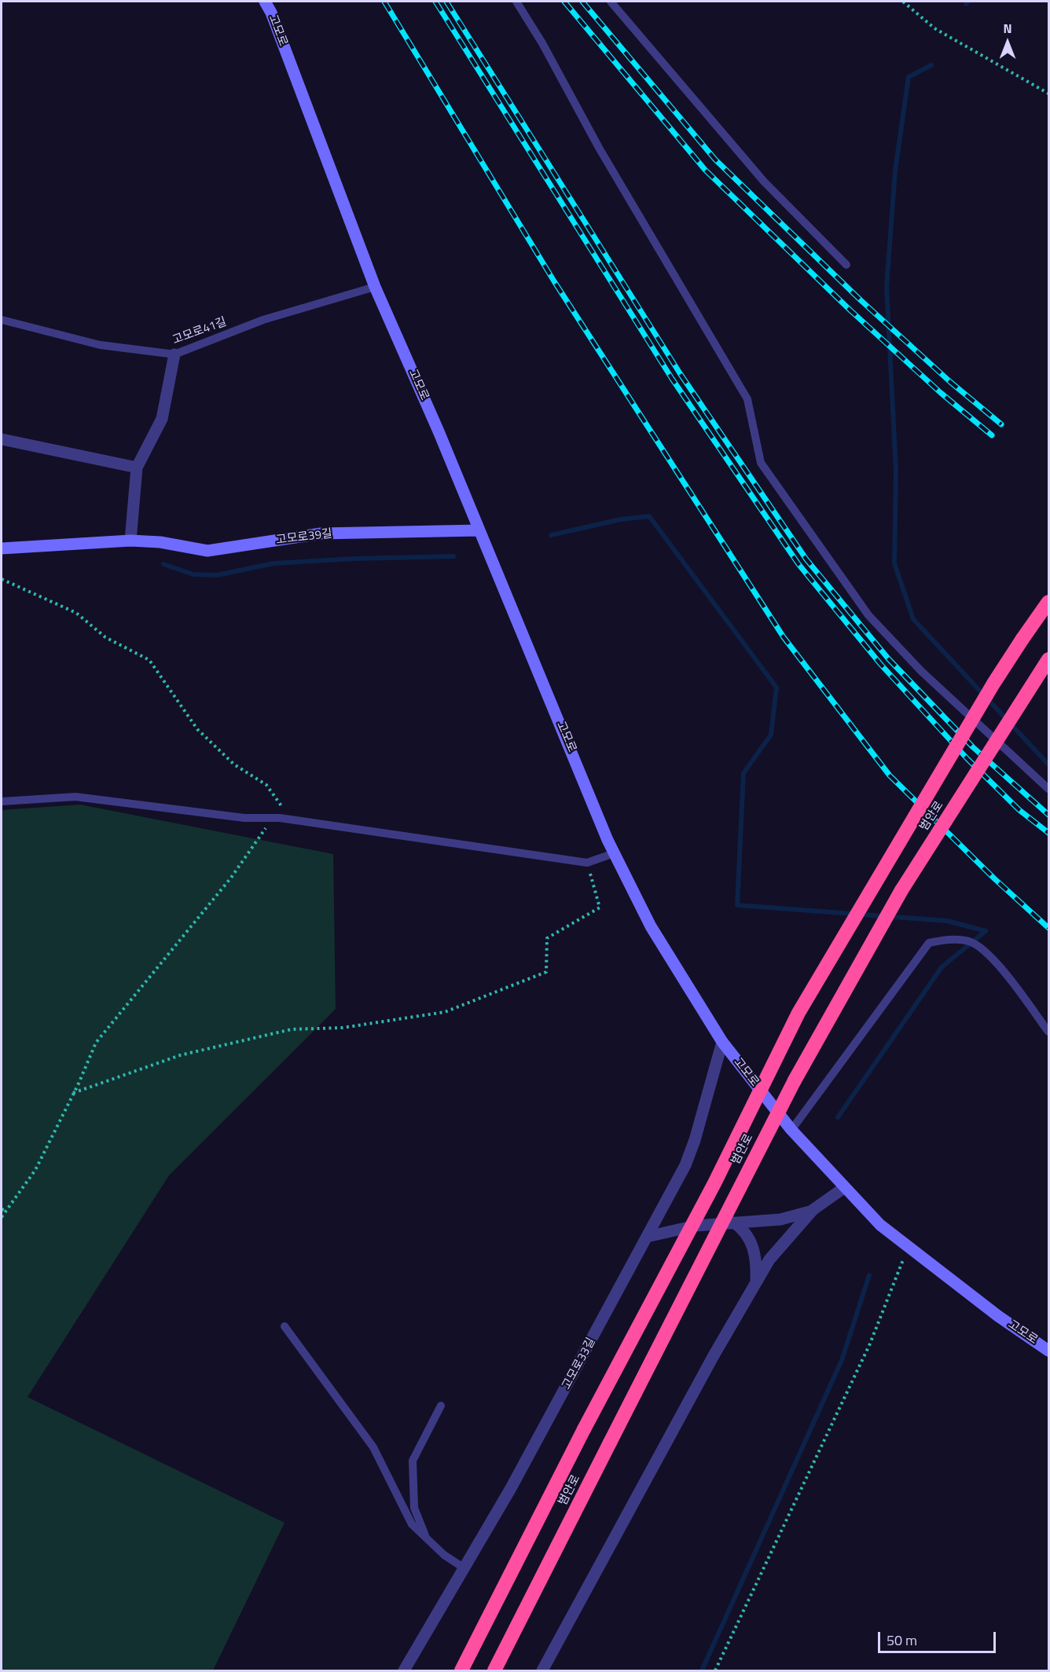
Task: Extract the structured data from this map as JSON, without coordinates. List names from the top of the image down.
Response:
{
  "streets": {
    "highway": ["범안로"],
    "main road": ["고모로", "고모로39길"],
    "street": ["고모로33길"],
    "lane": ["고모로41길"]
  },
  "crossings": [
    ["고모로", "고모로41길"],
    ["고모로", "고모로39길"],
    ["고모로", "고모로33길"]
  ],
  "scale_bar": "50 m",
  "north": "top"
}
